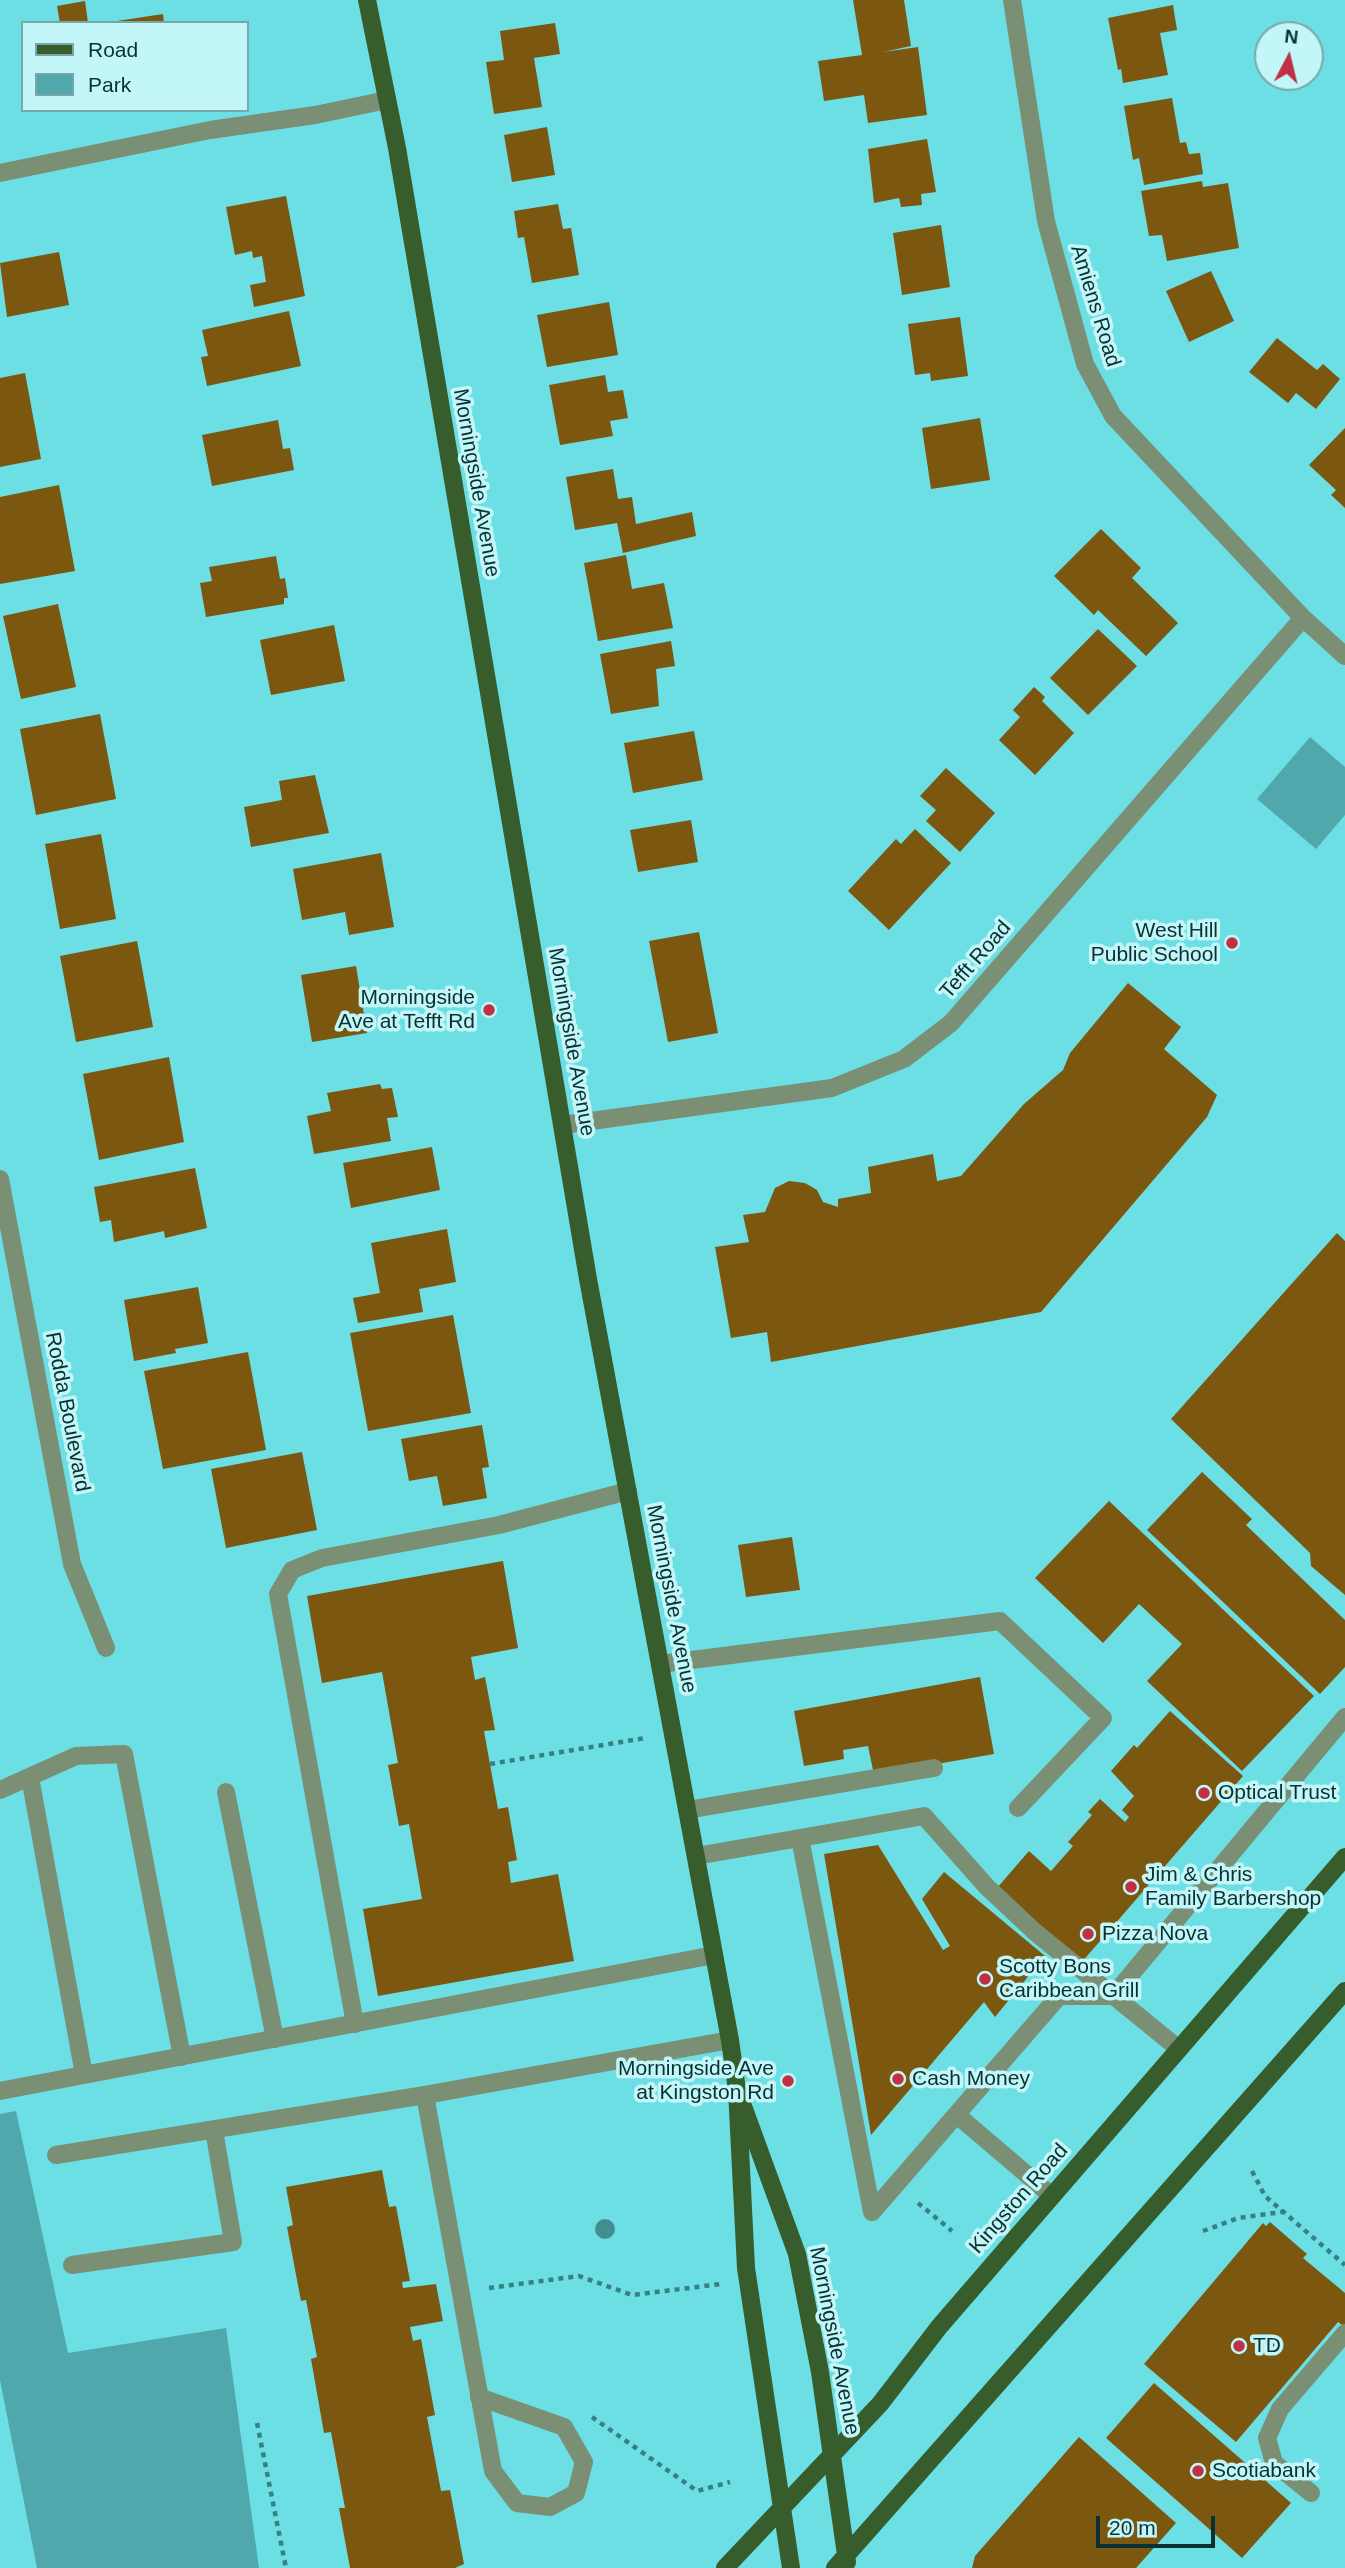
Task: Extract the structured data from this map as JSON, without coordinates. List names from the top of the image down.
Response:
{
  "streets": {
    "main road": ["Morningside Avenue", "Kingston Road"],
    "street": ["Amiens Road", "Tefft Road", "Rodda Boulevard"]
  },
  "crossings": [
    ["Amiens Road", "Tefft Road"],
    ["Morningside Avenue", "Tefft Road"],
    ["Morningside Avenue", "Kingston Road"]
  ],
  "places": [
    "West Hill Public School",
    "Morningside Ave at Tefft Rd",
    "Optical Trust",
    "Jim & Chris Family Barbershop",
    "Pizza Nova",
    "Scotty Bons Caribbean Grill",
    "Cash Money",
    "Morningside Ave at Kingston Rd",
    "TD",
    "Scotiabank"
  ],
  "legend": ["Road", "Park"],
  "scale_bar": "20 m",
  "north": "top"
}
